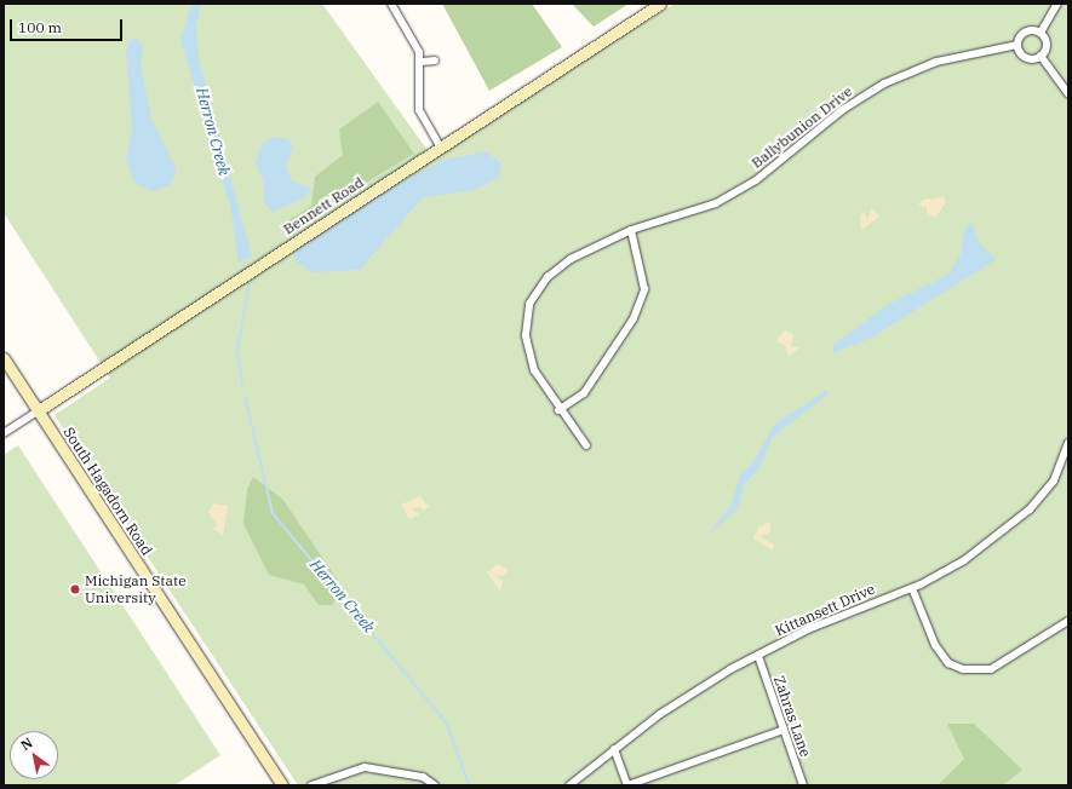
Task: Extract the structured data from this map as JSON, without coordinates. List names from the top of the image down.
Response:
{
  "streets": {
    "street": [
      "Ballybunion Drive",
      "Bennett Road",
      "South Hagadorn Road",
      "Kittansett Drive",
      "Zahras Lane"
    ]
  },
  "crossings": [
    ["Bennett Road", "South Hagadorn Road"],
    ["Kittansett Drive", "Zahras Lane"]
  ],
  "water": ["Herron Creek"],
  "places": ["Michigan State University"],
  "scale_bar": "100 m",
  "north": "top left"
}
